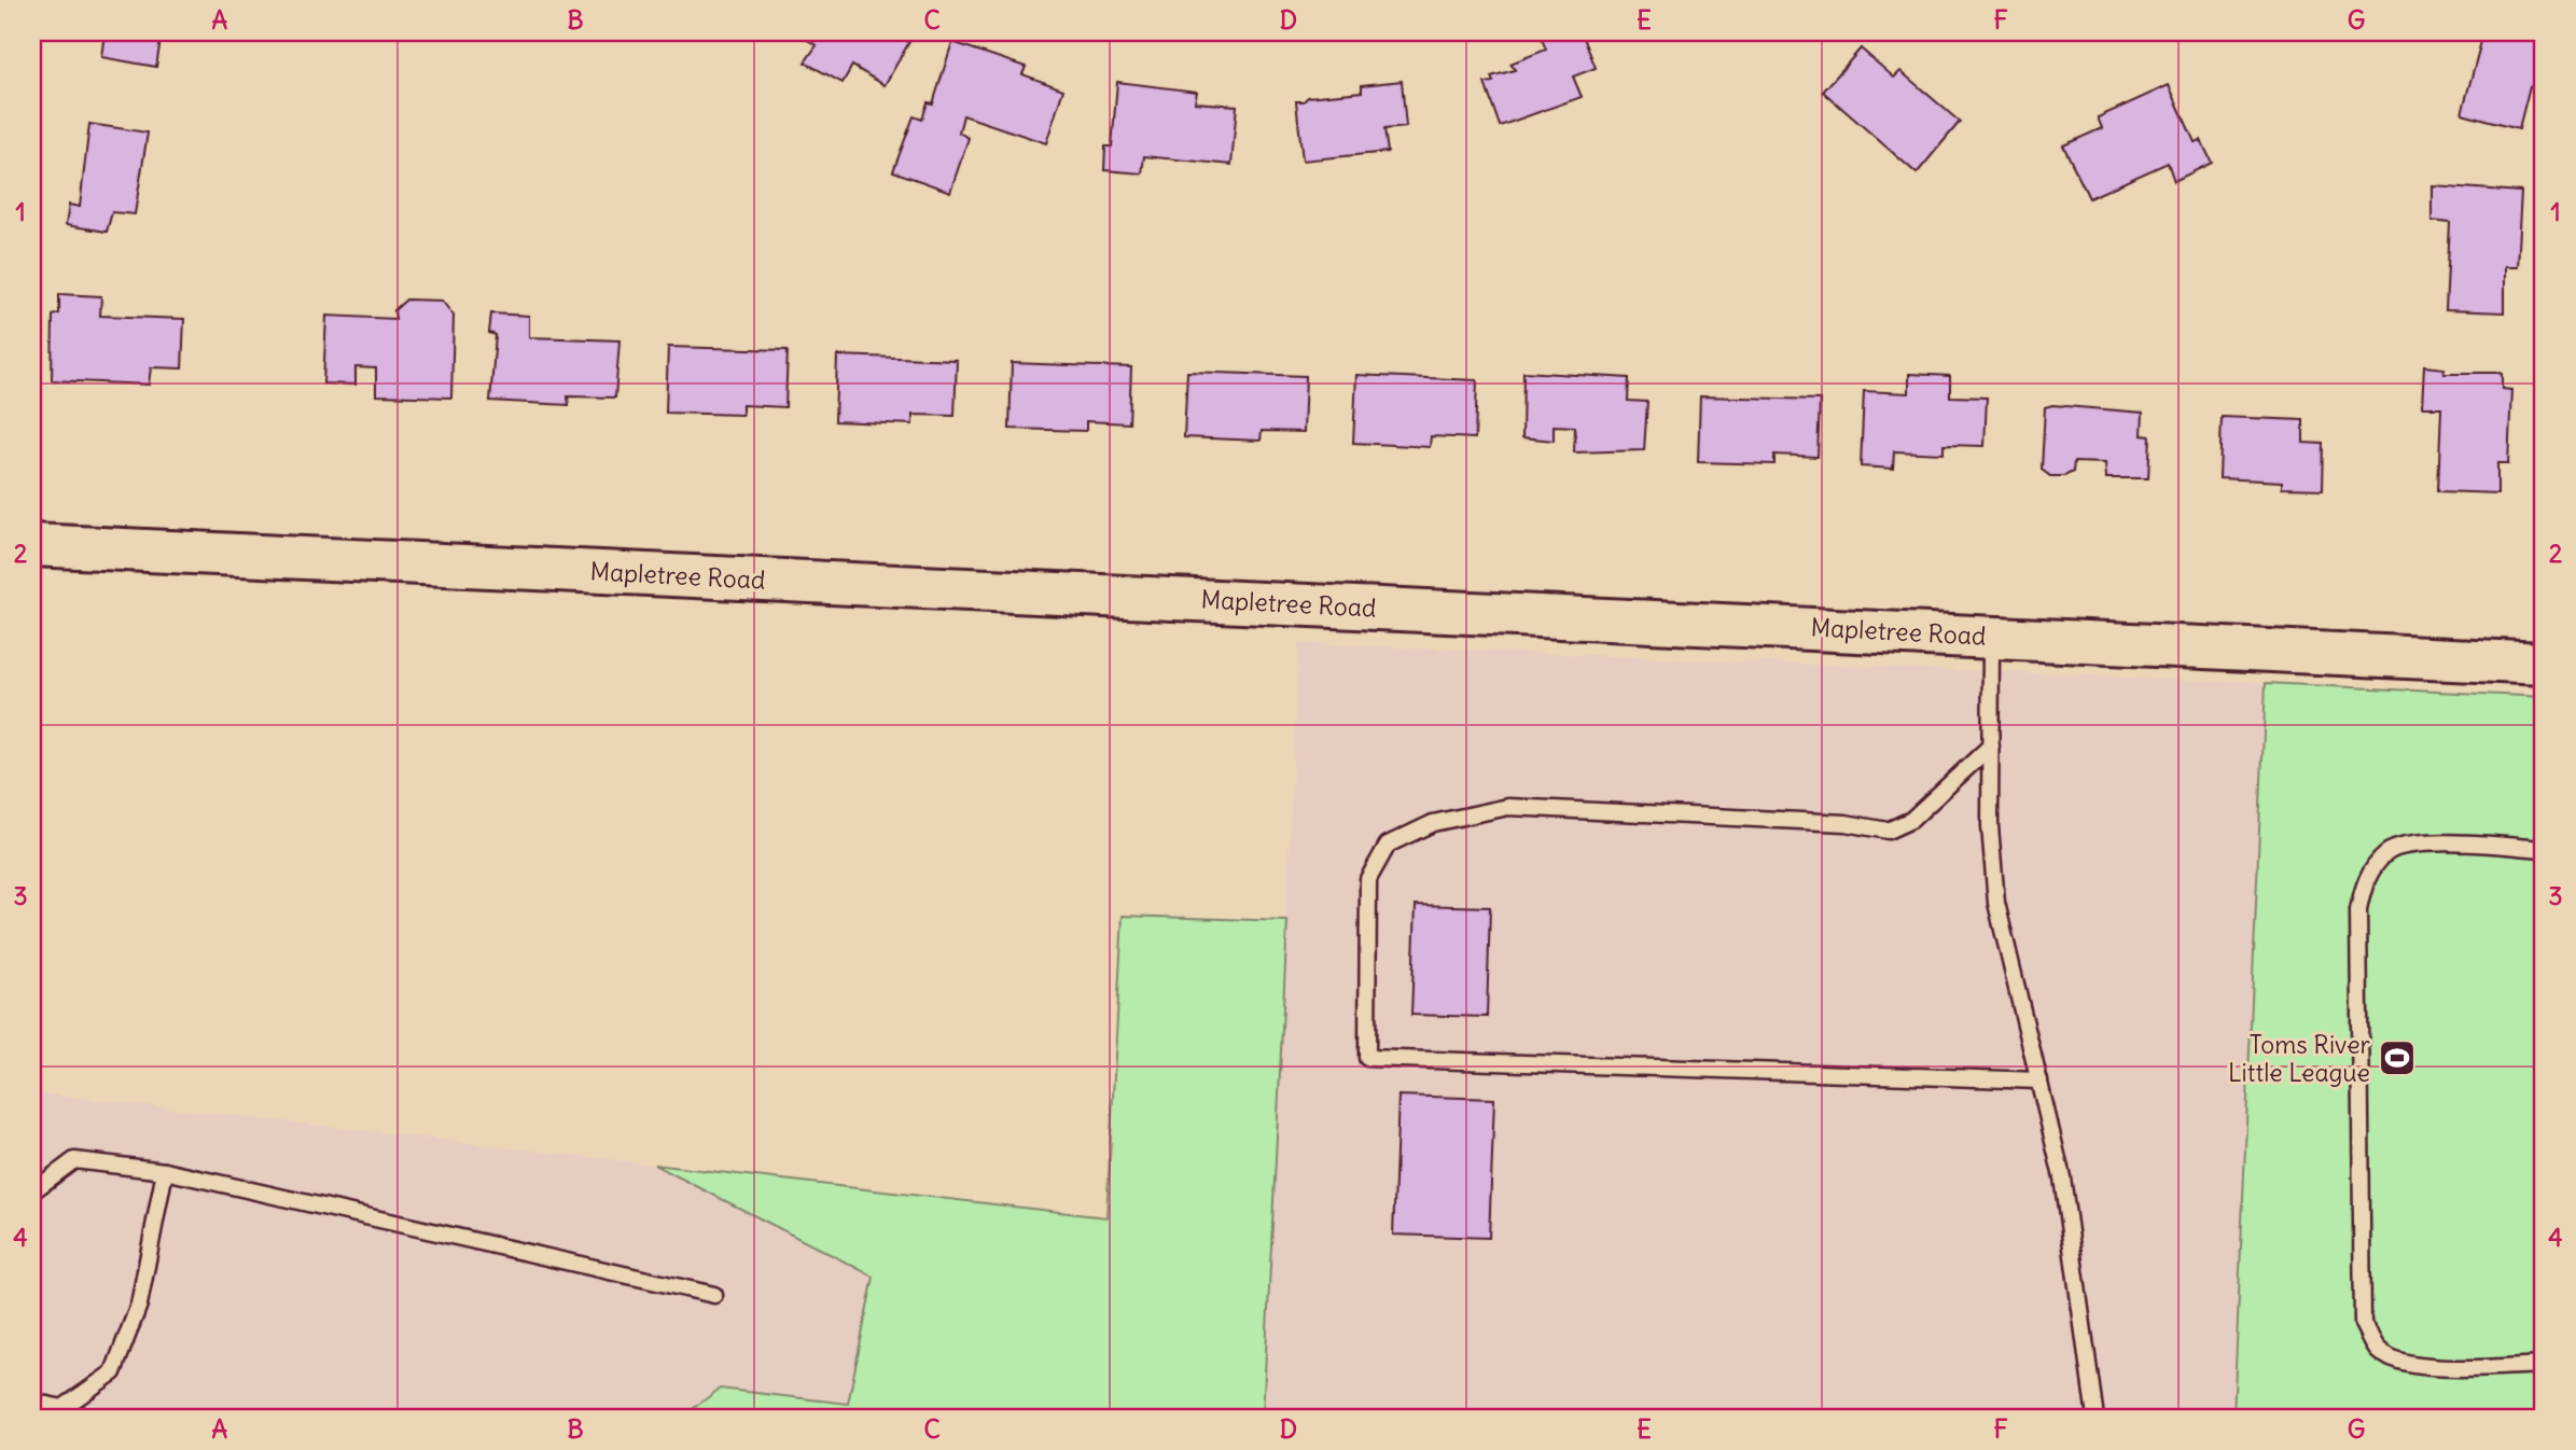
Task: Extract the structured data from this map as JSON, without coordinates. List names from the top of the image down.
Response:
{
  "streets": {
    "street": ["Mapletree Road"]
  },
  "places": {
    "sports": ["Toms River Little League"]
  },
  "grid": {
    "columns": [
      "A",
      "B",
      "C",
      "D",
      "E",
      "F",
      "G"
    ],
    "rows": [
      "1",
      "2",
      "3",
      "4"
    ]
  }
}
